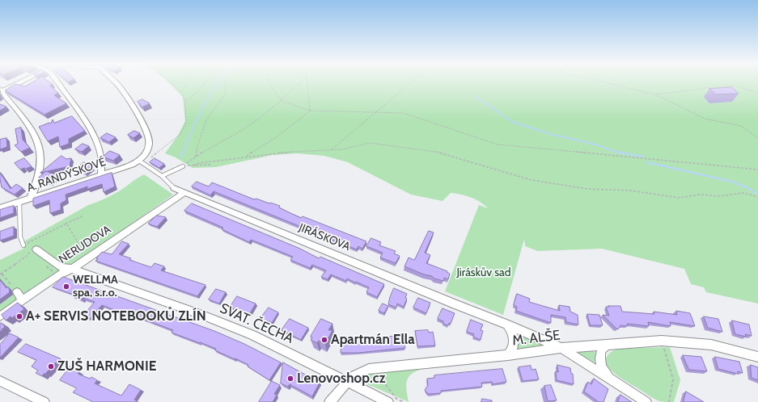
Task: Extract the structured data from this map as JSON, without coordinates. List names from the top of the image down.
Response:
{
  "streets": {
    "street": [
      "A. RANDÝSKOVÉ",
      "JIRÁSKOVA",
      "NERUDOVA",
      "SVAT. ČECHA",
      "M. ALŠE"
    ]
  },
  "crossings": [
    ["A. RANDÝSKOVÉ", "JIRÁSKOVA"],
    ["JIRÁSKOVA", "NERUDOVA"],
    ["JIRÁSKOVA", "M. ALŠE"],
    ["NERUDOVA", "SVAT. ČECHA"],
    ["SVAT. ČECHA", "M. ALŠE"]
  ],
  "parks": ["Jiráskův sad"],
  "places": [
    "WELLMA spa, s.r.o.",
    "A+ SERVIS NOTEBOOKŮ ZLÍN",
    "Apartmán Ella",
    "ZUŠ HARMONIE",
    "Lenovoshop.cz"
  ]
}
